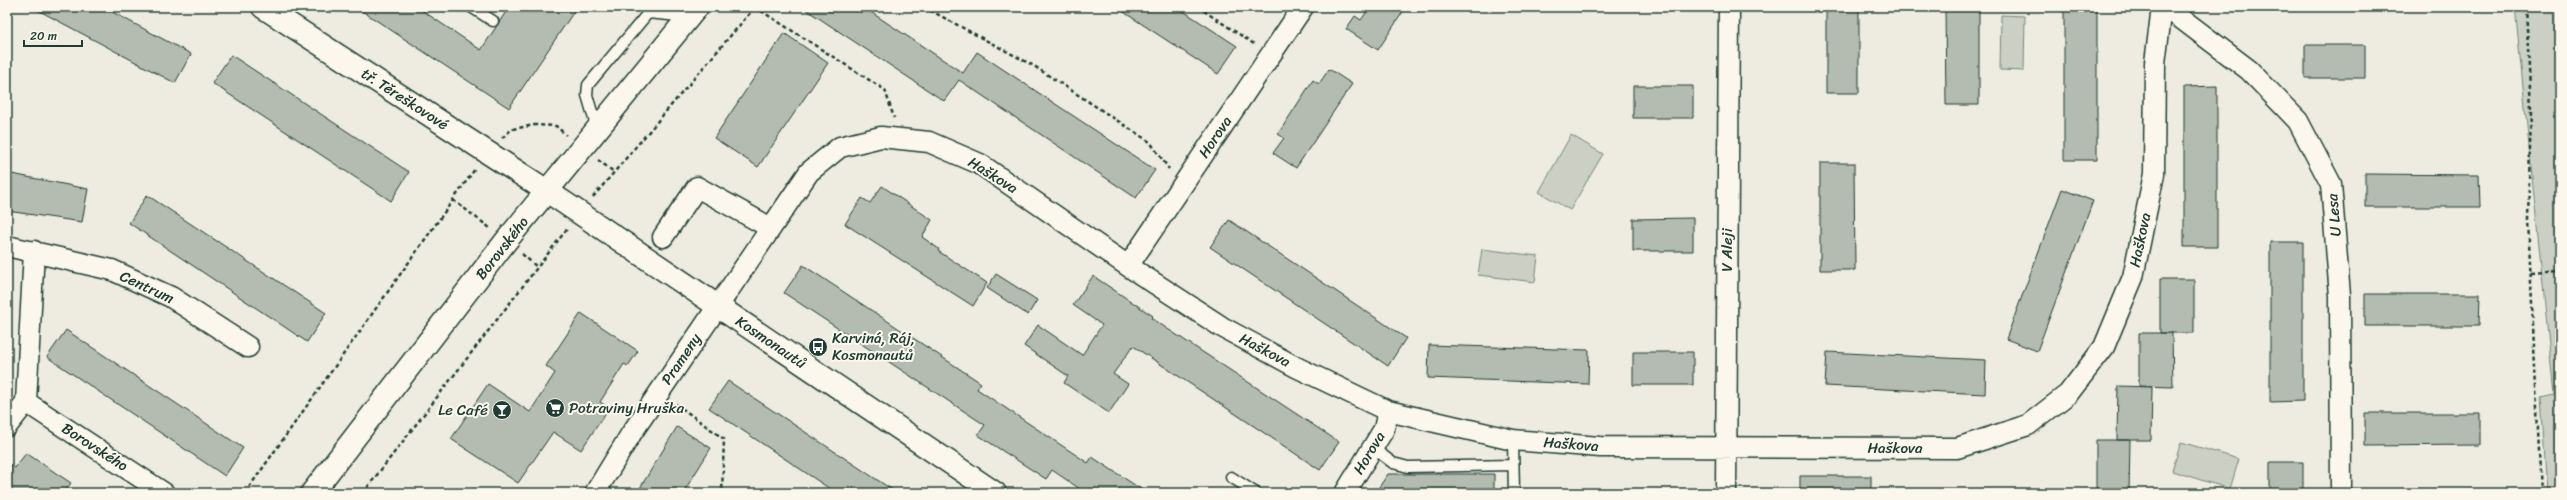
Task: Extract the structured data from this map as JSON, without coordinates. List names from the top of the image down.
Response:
{
  "streets": {
    "street": [
      "tř. Těreškovové",
      "Horova",
      "Haškova",
      "U Lesa",
      "Borovského",
      "V Aleji",
      "Centrum",
      "Kosmonautů",
      "Prameny"
    ]
  },
  "crossings": [
    ["tř. Těreškovové", "Borovského"],
    ["tř. Těreškovové", "Kosmonautů"],
    ["Horova", "Haškova"],
    ["Haškova", "V Aleji"],
    ["Haškova", "Kosmonautů"],
    ["Haškova", "Prameny"],
    ["Borovského", "Kosmonautů"],
    ["Kosmonautů", "Prameny"]
  ],
  "places": {
    "bus stop": ["Karviná, Ráj, Kosmonautů"],
    "supermarket": ["Potraviny Hruška"],
    "bar": ["Le Café"]
  },
  "scale_bar": "20 m"
}
